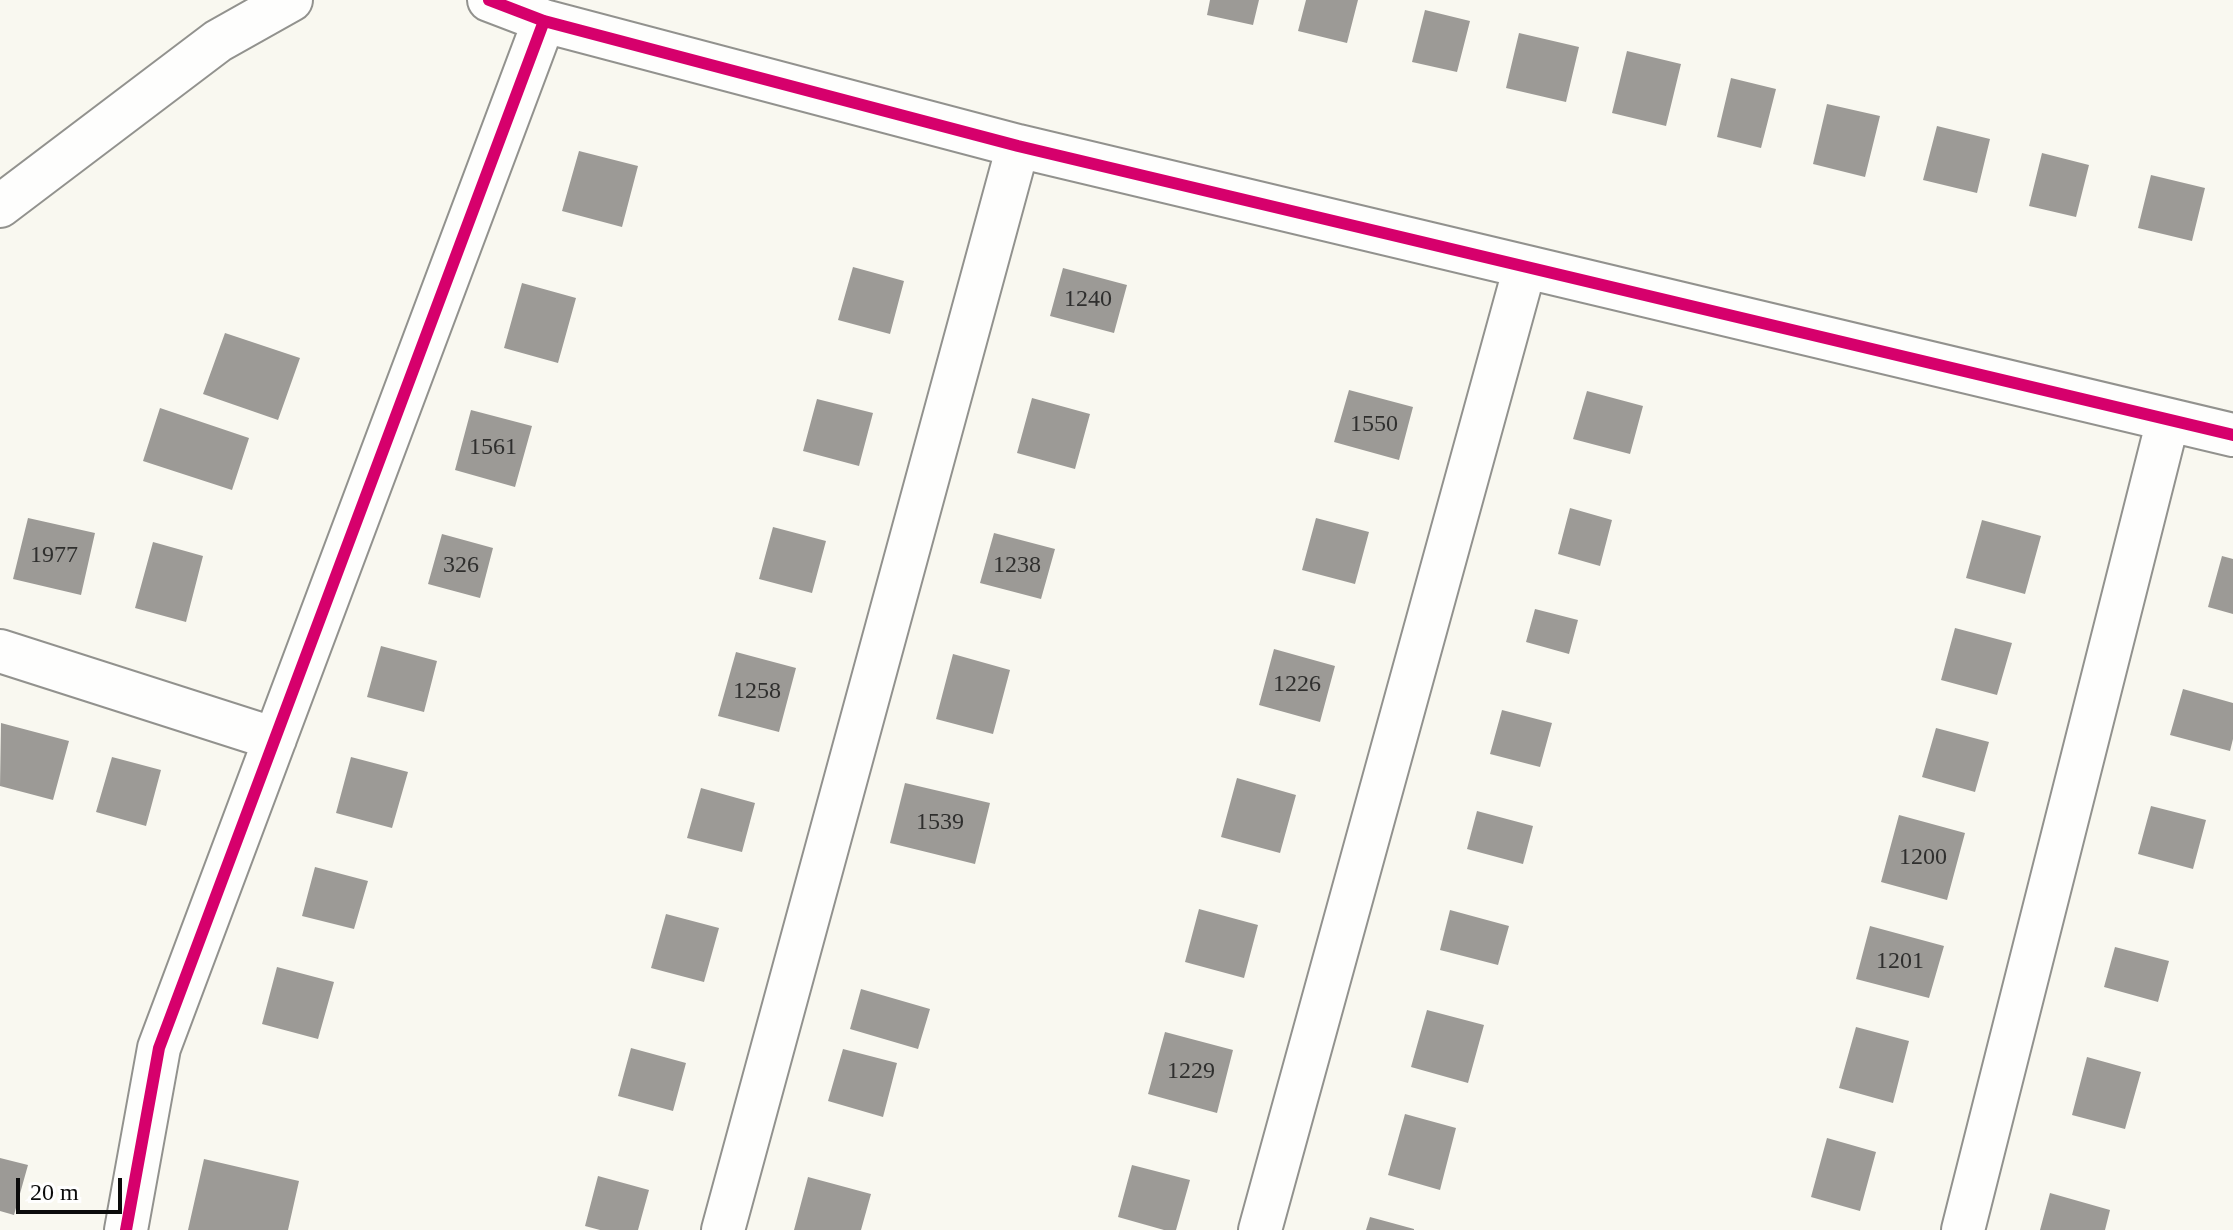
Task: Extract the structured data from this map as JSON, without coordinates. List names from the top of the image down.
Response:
{
  "house_numbers": [
    "1240",
    "1550",
    "1561",
    "1977",
    "326",
    "1238",
    "1226",
    "1258",
    "1539",
    "1200",
    "1201",
    "1229"
  ],
  "scale_bar": "20 m"
}
